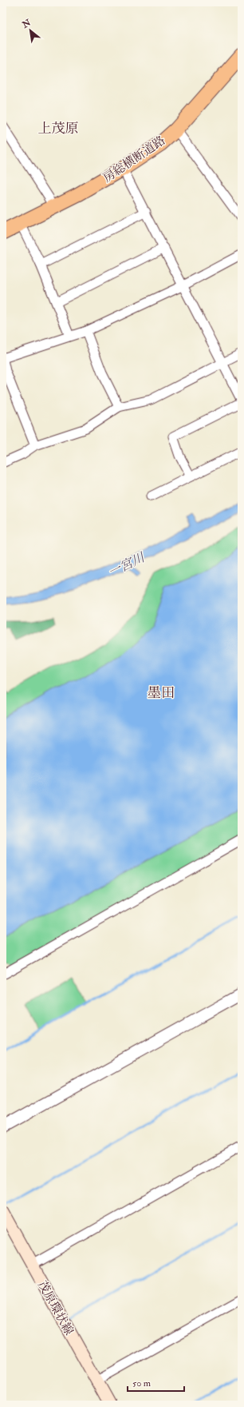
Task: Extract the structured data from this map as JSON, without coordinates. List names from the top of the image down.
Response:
{
  "streets": {
    "highway": ["房総横断道路"],
    "main road": ["茂原環状線"]
  },
  "districts": ["上茂原", "墨田"],
  "water": ["一宮川"],
  "scale_bar": "50 m",
  "north": "top left"
}
